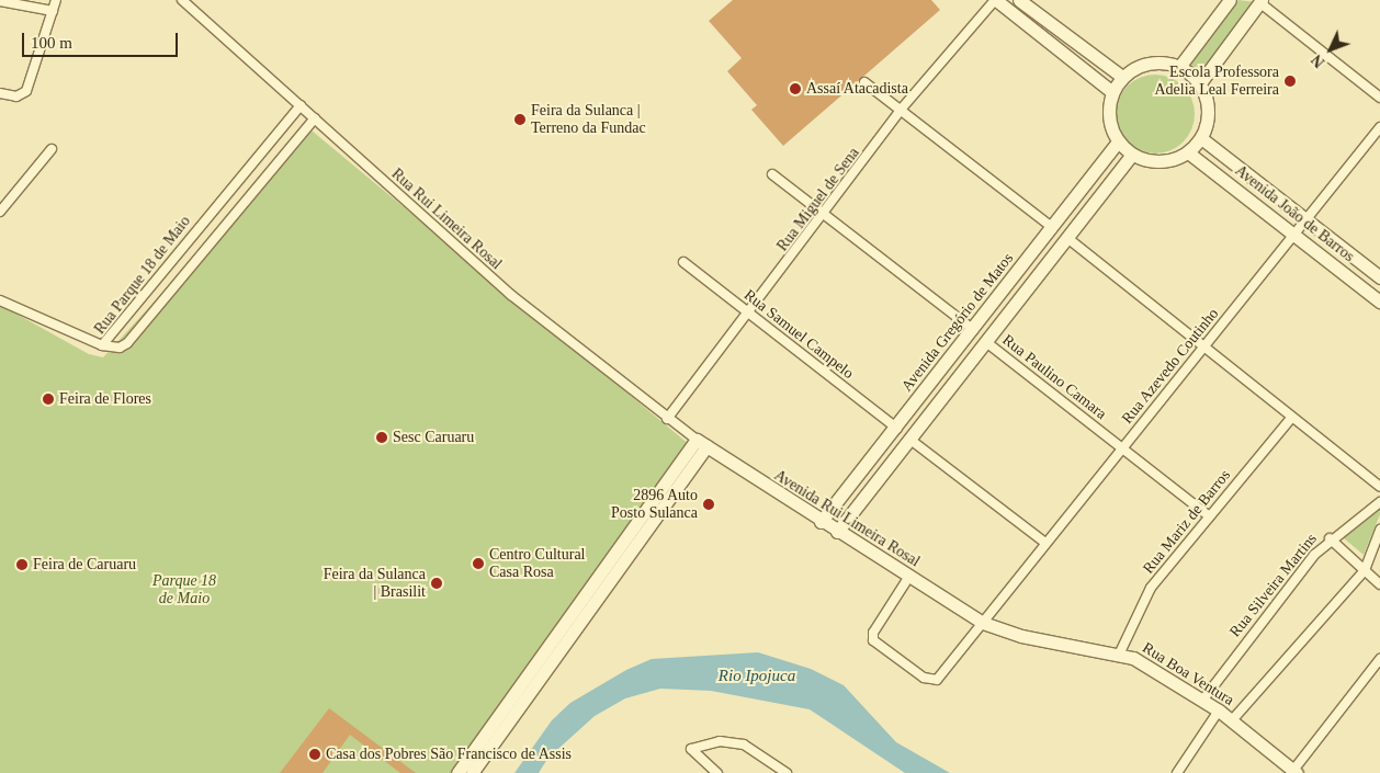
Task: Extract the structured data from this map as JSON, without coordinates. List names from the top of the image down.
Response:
{
  "streets": {
    "street": [
      "Rua Miguel de Sena",
      "Avenida João de Barros",
      "Rua Rui Limeira Rosal",
      "Rua Parque 18 de Maio",
      "Avenida Gregório de Matos",
      "Rua Samuel Campelo",
      "Rua Azevedo Coutinho",
      "Rua Paulino Camara",
      "Avenida Rui Limeira Rosal",
      "Rua Mariz de Barros",
      "Rua Silveira Martins",
      "Rua Boa Ventura"
    ]
  },
  "crossings": [
    ["Rua Miguel de Sena", "Rua Rui Limeira Rosal"],
    ["Rua Miguel de Sena", "Rua Samuel Campelo"],
    ["Avenida João de Barros", "Avenida Gregório de Matos"],
    ["Avenida João de Barros", "Rua Azevedo Coutinho"],
    ["Rua Rui Limeira Rosal", "Rua Parque 18 de Maio"],
    ["Rua Rui Limeira Rosal", "Avenida Rui Limeira Rosal"],
    ["Avenida Gregório de Matos", "Rua Samuel Campelo"],
    ["Avenida Gregório de Matos", "Avenida Rui Limeira Rosal"],
    ["Rua Azevedo Coutinho", "Rua Paulino Camara"],
    ["Rua Azevedo Coutinho", "Avenida Rui Limeira Rosal"],
    ["Rua Azevedo Coutinho", "Rua Boa Ventura"],
    ["Rua Paulino Camara", "Rua Mariz de Barros"],
    ["Avenida Rui Limeira Rosal", "Rua Boa Ventura"],
    ["Rua Mariz de Barros", "Rua Boa Ventura"],
    ["Rua Silveira Martins", "Rua Boa Ventura"]
  ],
  "water": ["Rio Ipojuca"],
  "parks": ["Parque 18 de Maio"],
  "places": [
    "Escola Professora Adelia Leal Ferreira",
    "Assaí Atacadista",
    "Feira da Sulanca | Terreno da Fundac",
    "Feira de Flores",
    "Sesc Caruaru",
    "2896 Auto Posto Sulanca",
    "Centro Cultural Casa Rosa",
    "Feira de Caruaru",
    "Feira da Sulanca | Brasilit",
    "Casa dos Pobres São Francisco de Assis"
  ],
  "scale_bar": "100 m",
  "north": "bottom left"
}
